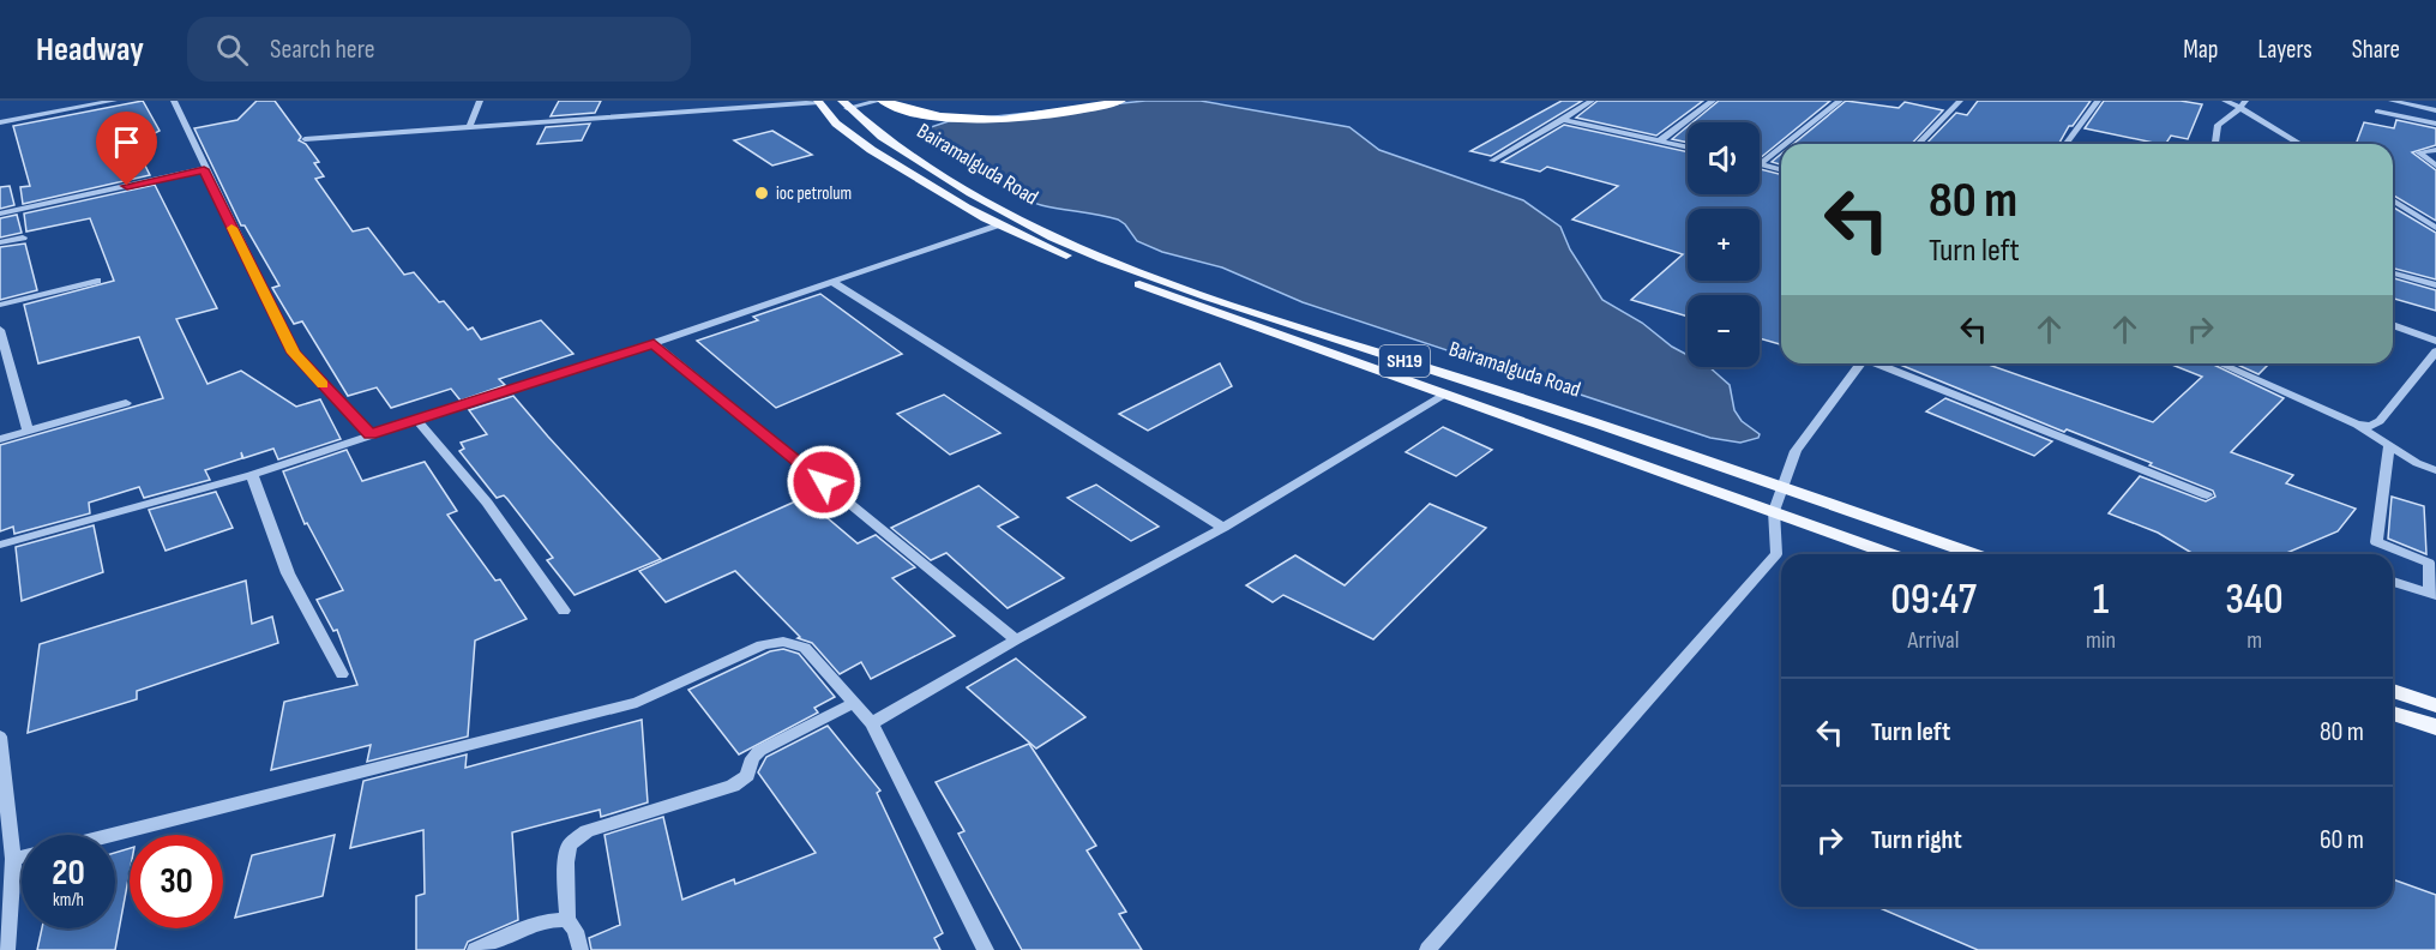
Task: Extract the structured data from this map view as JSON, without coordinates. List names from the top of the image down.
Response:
{
  "streets": {
    "main road": ["Bairamalguda Road", "SH19"]
  },
  "places": ["ioc petrolum"],
  "page": {
    "header": "Headway",
    "search": "Search here",
    "nav": ["Map", "Layers", "Share"],
    "map_buttons": ["+", "−"],
    "turn": ["80 m", "Turn left"],
    "eta": [
      "09:47",
      "Arrival",
      "1",
      "min",
      "340",
      "m"
    ],
    "list": [
      {
        "name": "Turn left",
        "value": "80 m"
      },
      {
        "name": "Turn right",
        "value": "60 m"
      }
    ],
    "speed": "20 km/h",
    "limit": "30"
  }
}
